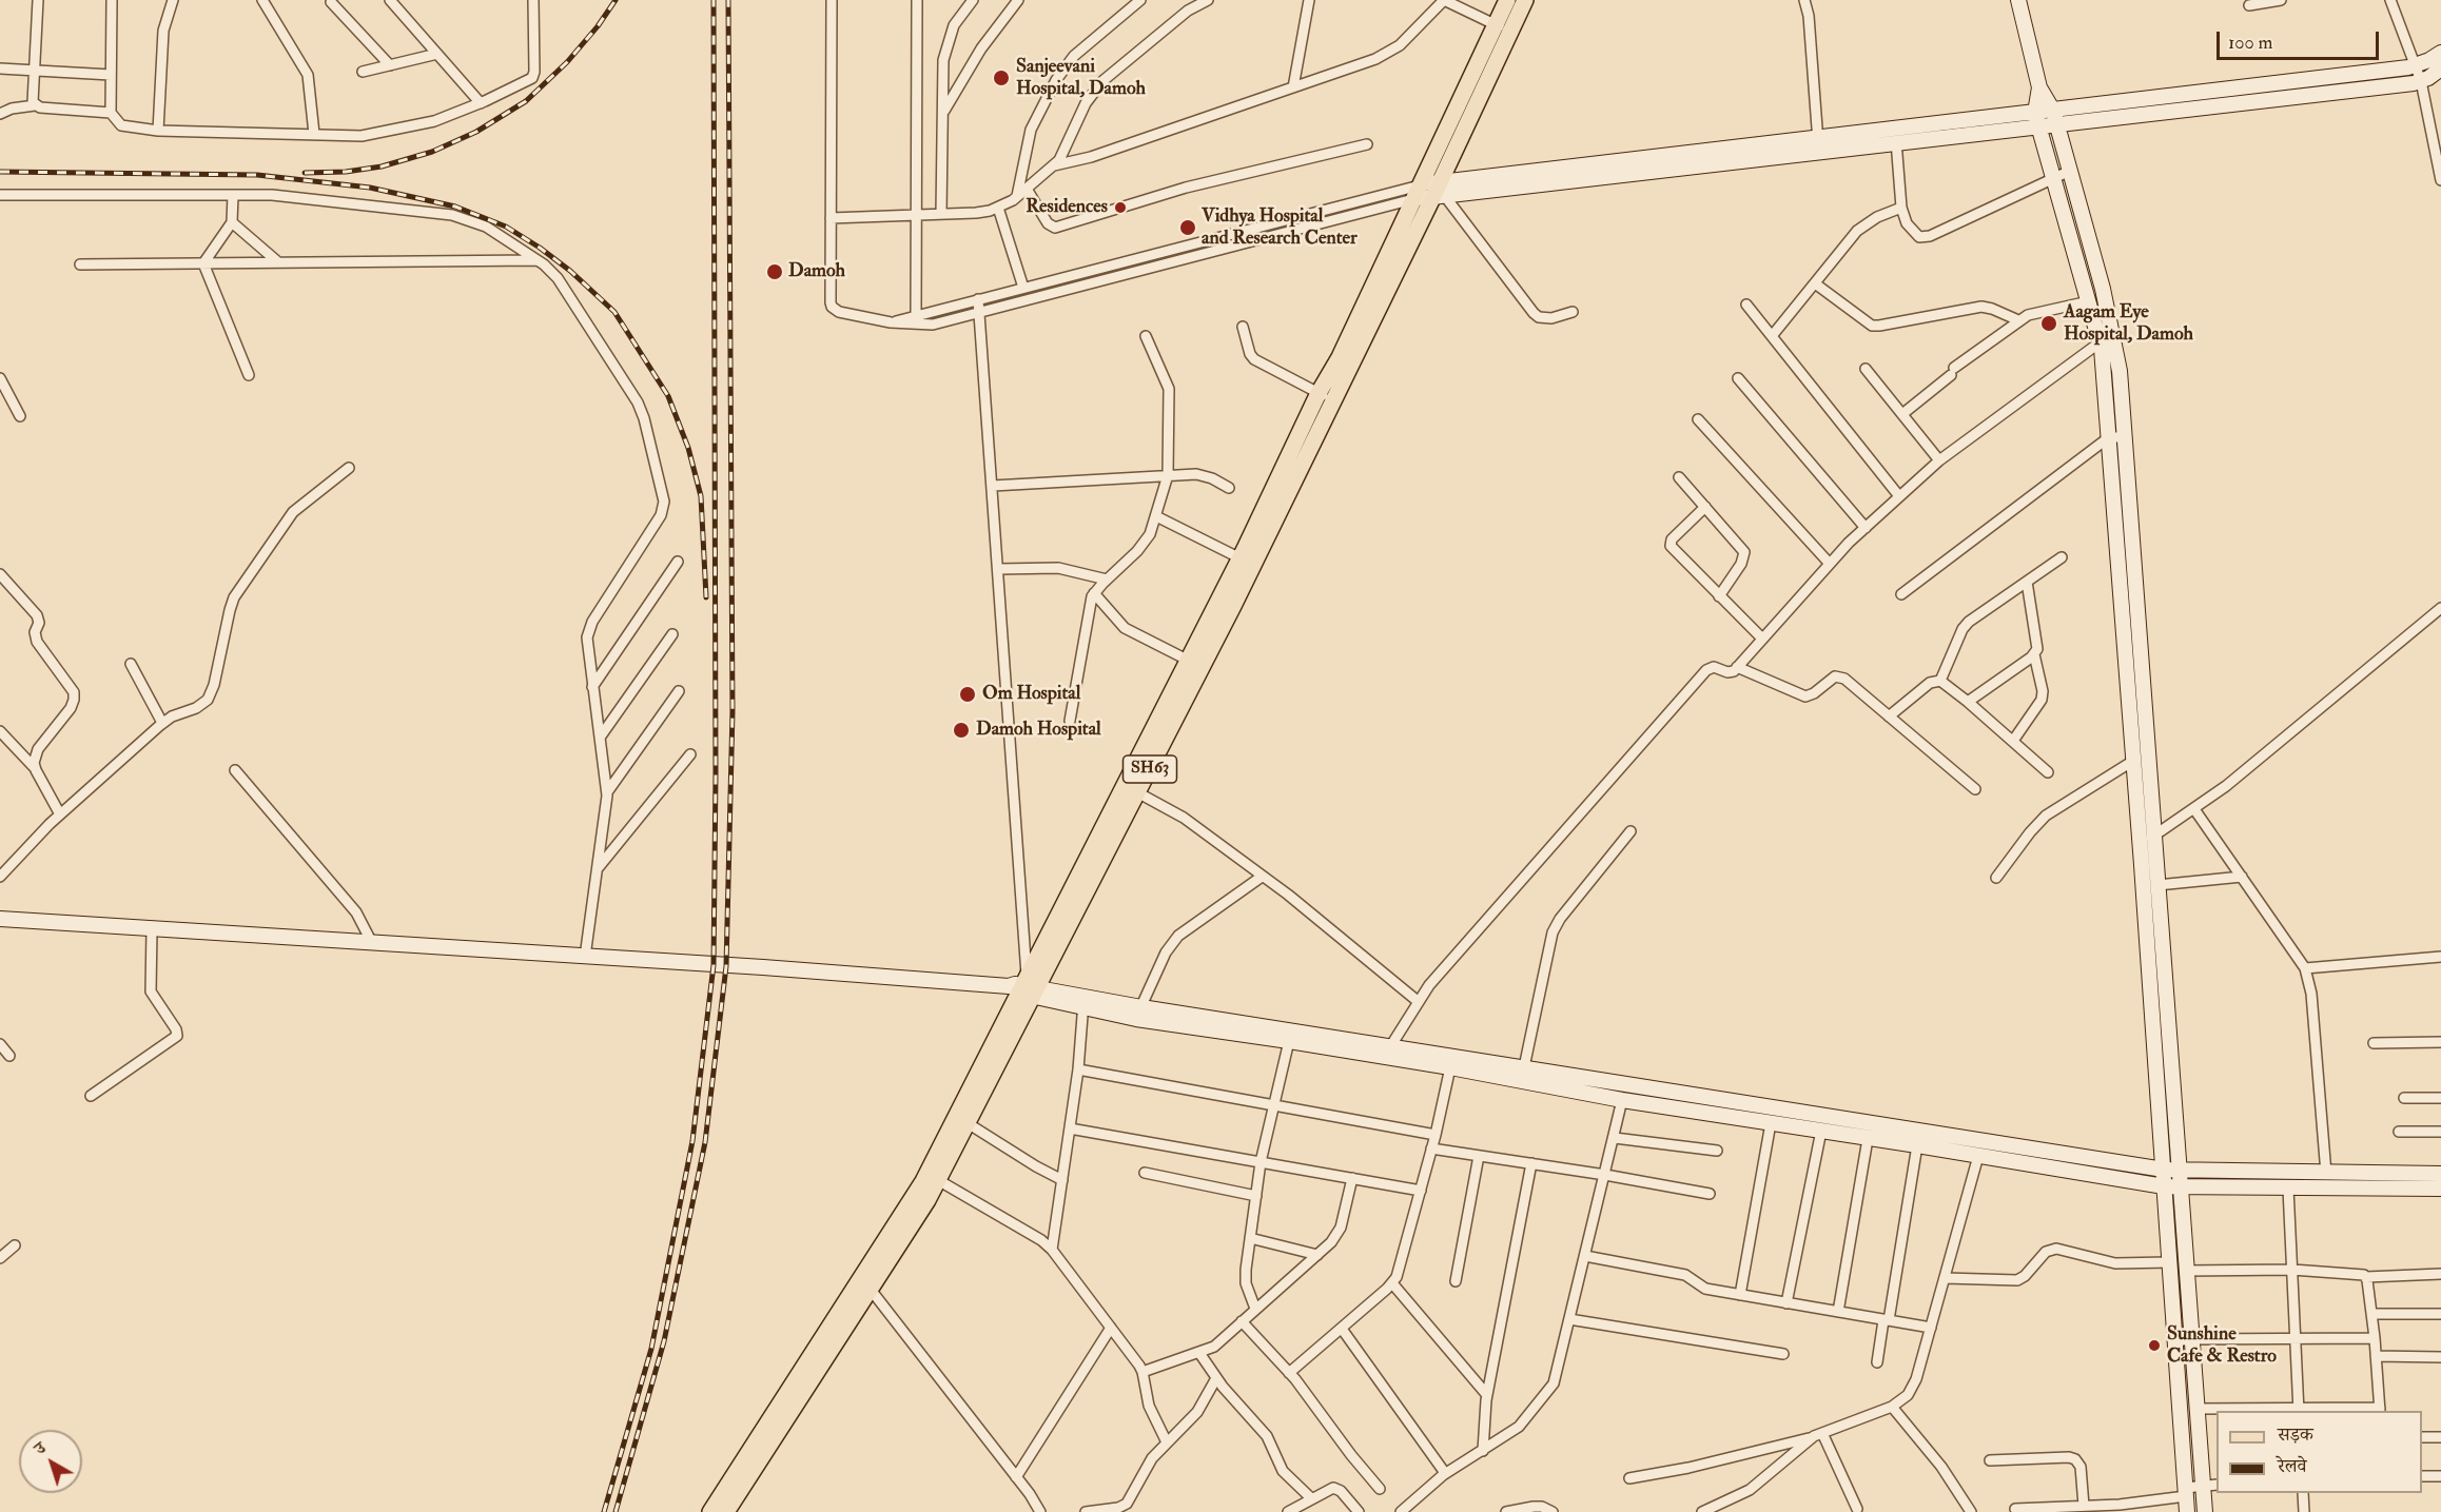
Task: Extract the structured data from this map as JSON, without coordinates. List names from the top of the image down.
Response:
{
  "streets": {
    "main road": ["SH63"]
  },
  "places": [
    "Sanjeevani Hospital, Damoh",
    "Residences",
    "Vidhya Hospital and Research Center",
    "Damoh",
    "Aagam Eye Hospital, Damoh",
    "Om Hospital",
    "Damoh Hospital",
    "Sunshine Cafe & Restro"
  ],
  "legend": ["सड़क", "रेलवे"],
  "scale_bar": "100 m",
  "north": "top left"
}
